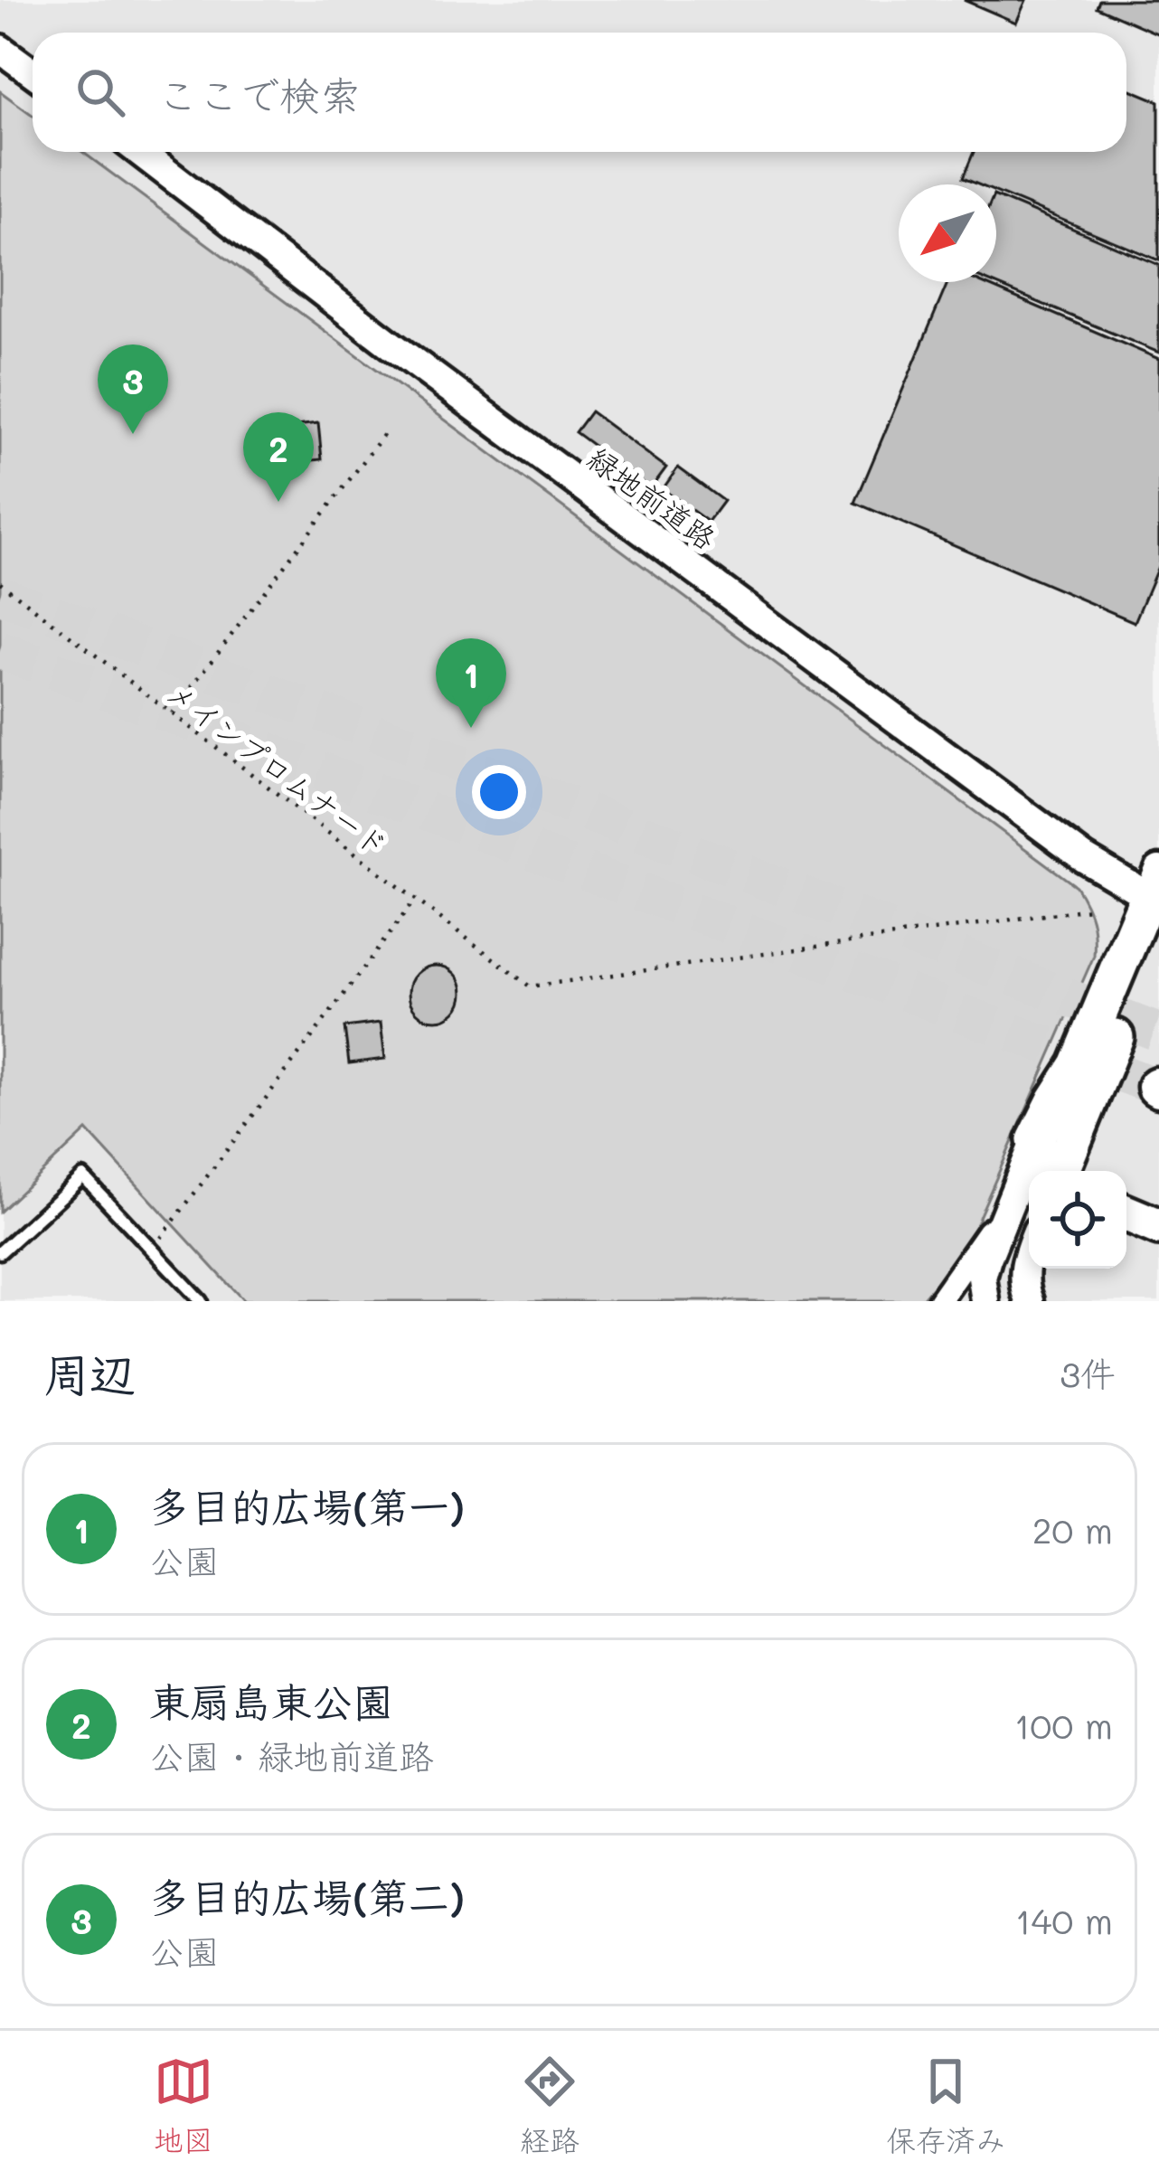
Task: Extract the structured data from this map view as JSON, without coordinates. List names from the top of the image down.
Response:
{
  "streets": {
    "street": ["緑地前道路"],
    "path": ["メインプロムナード"]
  },
  "north": "bottom left",
  "page": {
    "search": "ここで検索",
    "pins": ["3", "2", "1"],
    "heading": ["周辺", "3件"],
    "list": [
      {
        "mark": "1",
        "name": "多目的広場(第一)",
        "note": "公園",
        "value": "20 m"
      },
      {
        "mark": "2",
        "name": "東扇島東公園",
        "note": "公園 · 緑地前道路",
        "value": "100 m"
      },
      {
        "mark": "3",
        "name": "多目的広場(第二)",
        "note": "公園",
        "value": "140 m"
      }
    ],
    "nav": ["地図", "経路", "保存済み"]
  }
}
